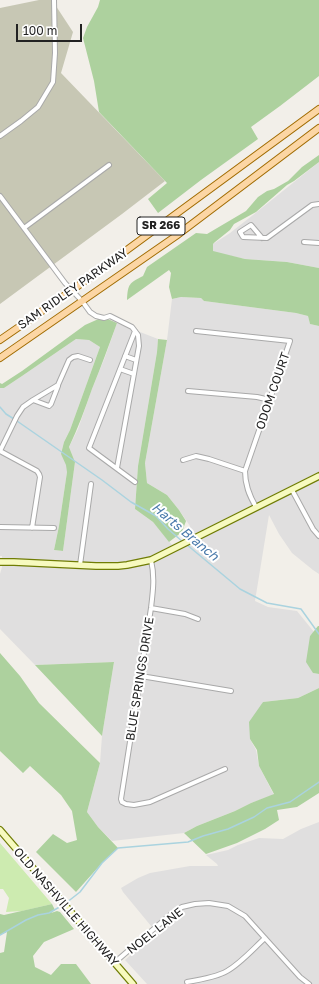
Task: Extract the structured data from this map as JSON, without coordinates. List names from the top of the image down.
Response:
{
  "streets": {
    "main road": ["SR 266", "SAM RIDLEY PARKWAY"],
    "street": [
      "ODOM COURT",
      "BLUE SPRINGS DRIVE",
      "OLD NASHVILLE HIGHWAY",
      "NOEL LANE"
    ]
  },
  "crossings": [
    ["OLD NASHVILLE HIGHWAY", "NOEL LANE"]
  ],
  "water": ["Harts Branch"],
  "scale_bar": "100 m"
}
